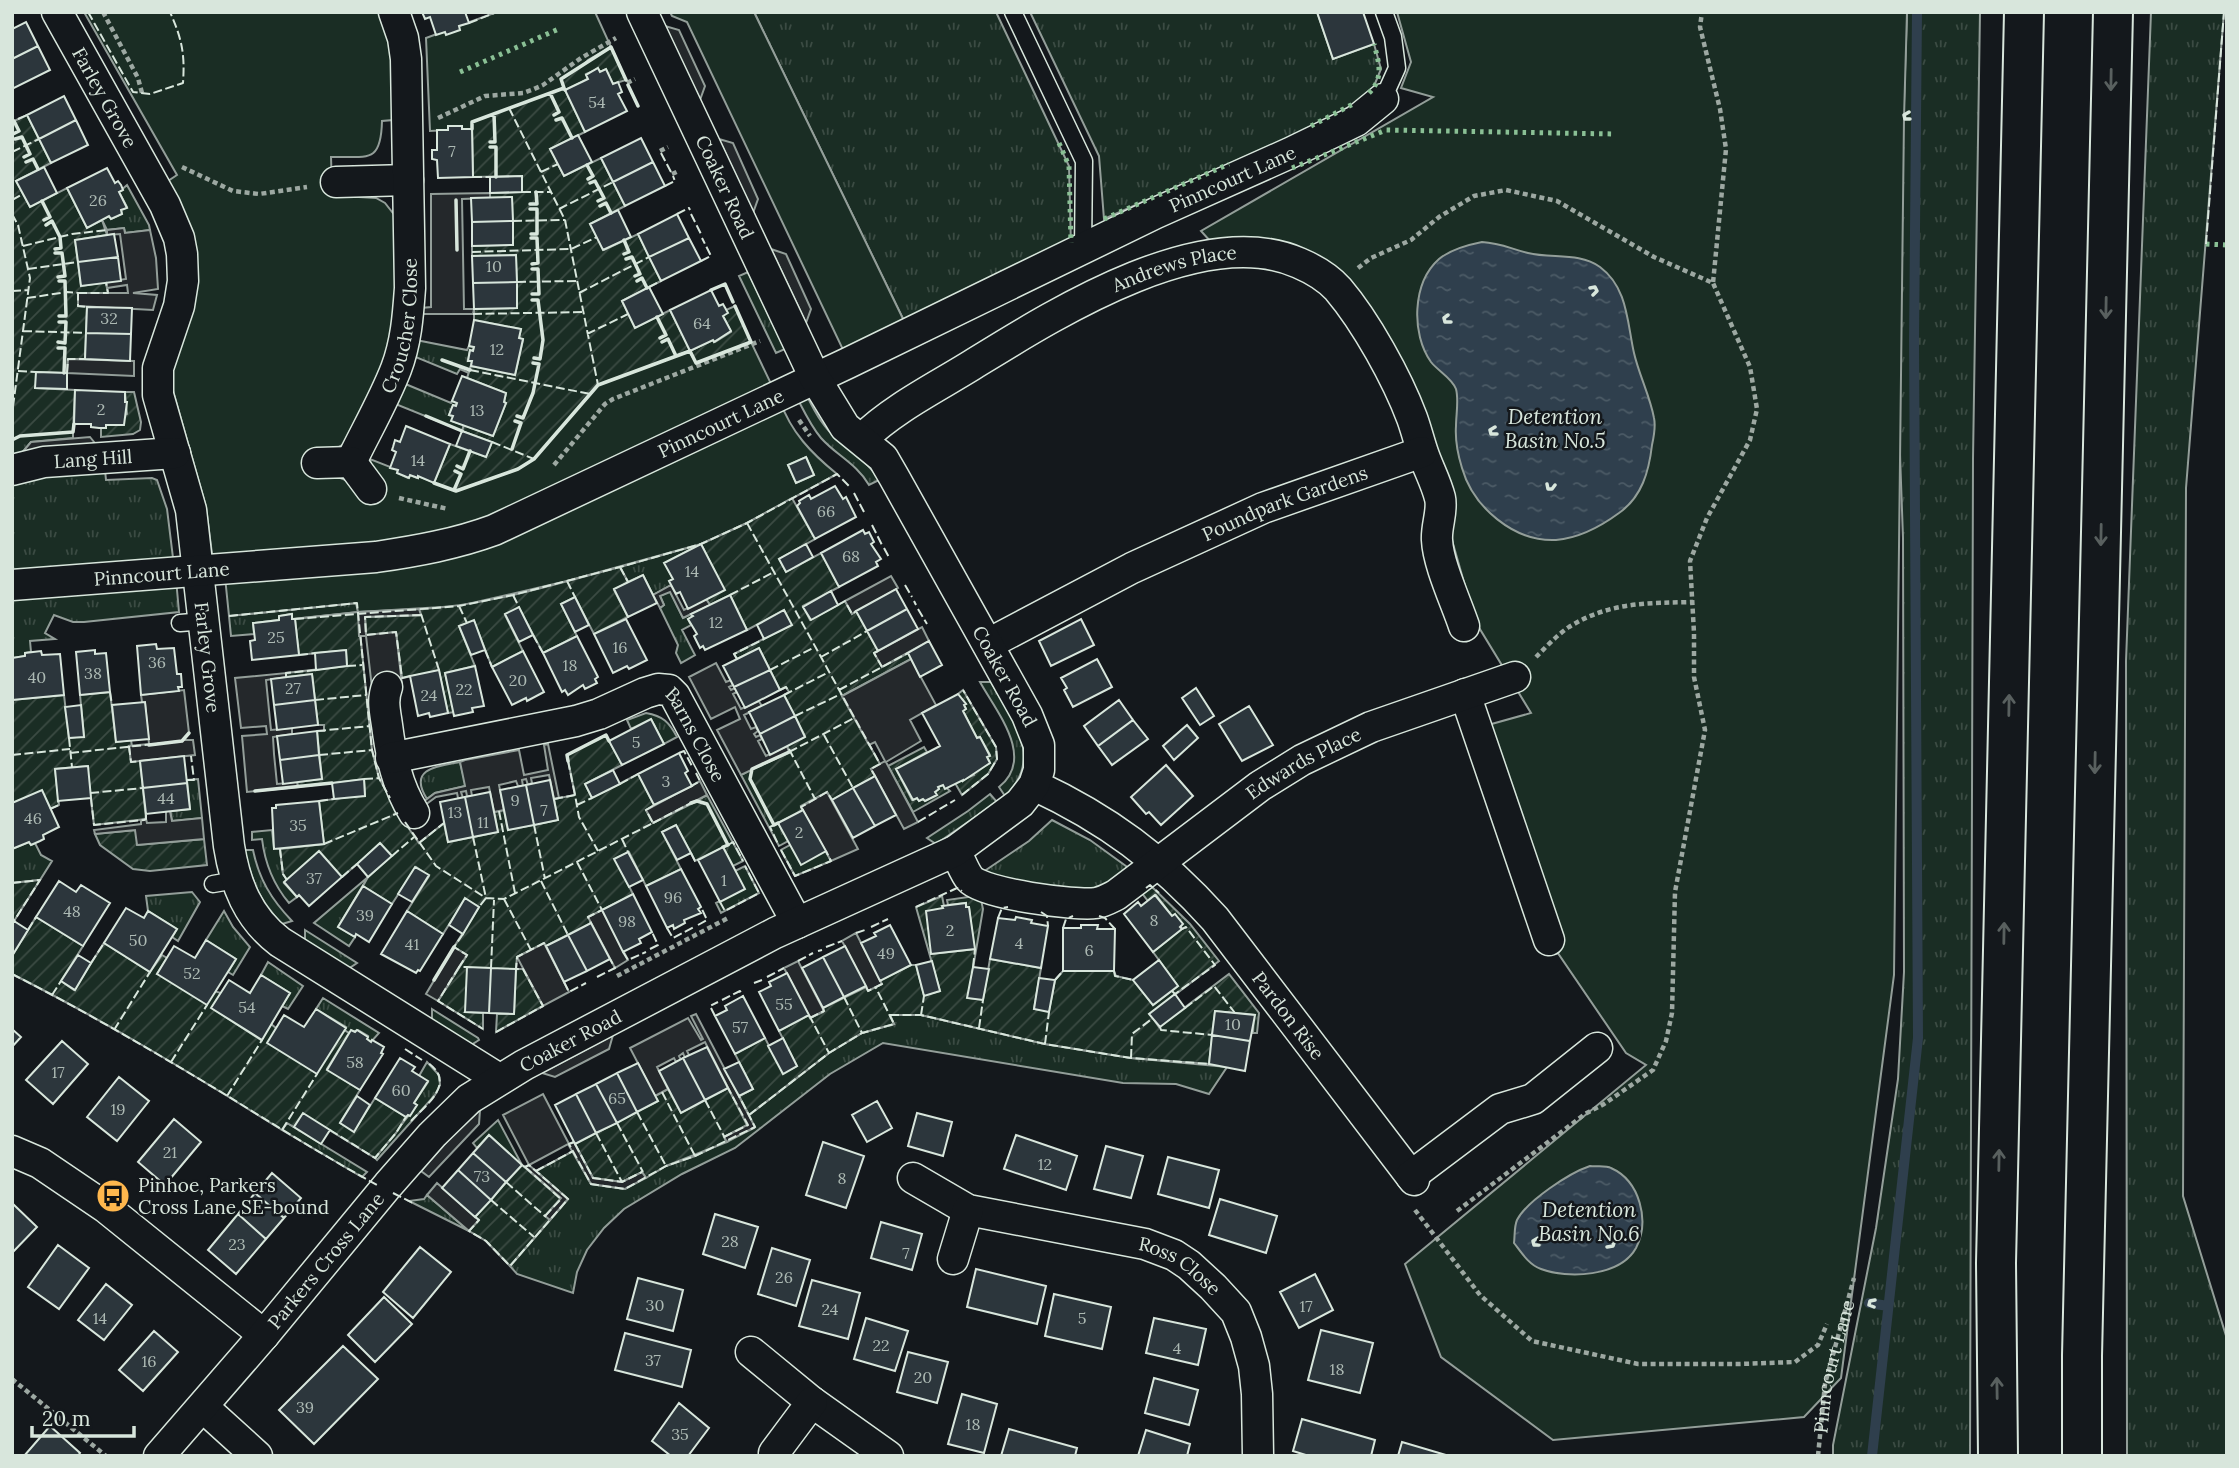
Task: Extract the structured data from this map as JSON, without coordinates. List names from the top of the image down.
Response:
{
  "streets": {
    "street": [
      "Farley Grove",
      "Pinncourt Lane",
      "Coaker Road",
      "Andrews Place",
      "Croucher Close",
      "Lang Hill",
      "Poundpark Gardens",
      "Barns Close",
      "Edwards Place",
      "Pardon Rise",
      "Parkers Cross Lane",
      "Ross Close"
    ]
  },
  "crossings": [
    ["Farley Grove", "Pinncourt Lane"],
    ["Farley Grove", "Coaker Road"],
    ["Farley Grove", "Lang Hill"],
    ["Pinncourt Lane", "Coaker Road"],
    ["Coaker Road", "Andrews Place"],
    ["Coaker Road", "Poundpark Gardens"],
    ["Coaker Road", "Barns Close"],
    ["Coaker Road", "Pardon Rise"],
    ["Coaker Road", "Parkers Cross Lane"],
    ["Andrews Place", "Poundpark Gardens"],
    ["Edwards Place", "Pardon Rise"]
  ],
  "water": ["Detention Basin No.5", "Detention Basin No.6"],
  "places": {
    "bus stop": ["Pinhoe, Parkers Cross Lane SE-bound"]
  },
  "house_numbers": [
    "54",
    "7",
    "26",
    "10",
    "32",
    "64",
    "12",
    "2",
    "13",
    "14",
    "66",
    "68",
    "14",
    "12",
    "25",
    "16",
    "36",
    "18",
    "38",
    "40",
    "20",
    "27",
    "22",
    "24",
    "5",
    "3",
    "44",
    "9",
    "7",
    "13",
    "46",
    "11",
    "35",
    "2",
    "37",
    "1",
    "96",
    "48",
    "39",
    "8",
    "98",
    "2",
    "50",
    "4",
    "41",
    "6",
    "49",
    "52",
    "55",
    "54",
    "10",
    "57",
    "58",
    "17",
    "60",
    "65",
    "19",
    "21",
    "12",
    "73",
    "8",
    "28",
    "23",
    "7",
    "26",
    "30",
    "17",
    "24",
    "14",
    "5",
    "22",
    "4",
    "37",
    "16",
    "18",
    "20",
    "39",
    "18",
    "35"
  ],
  "scale_bar": "20 m"
}
